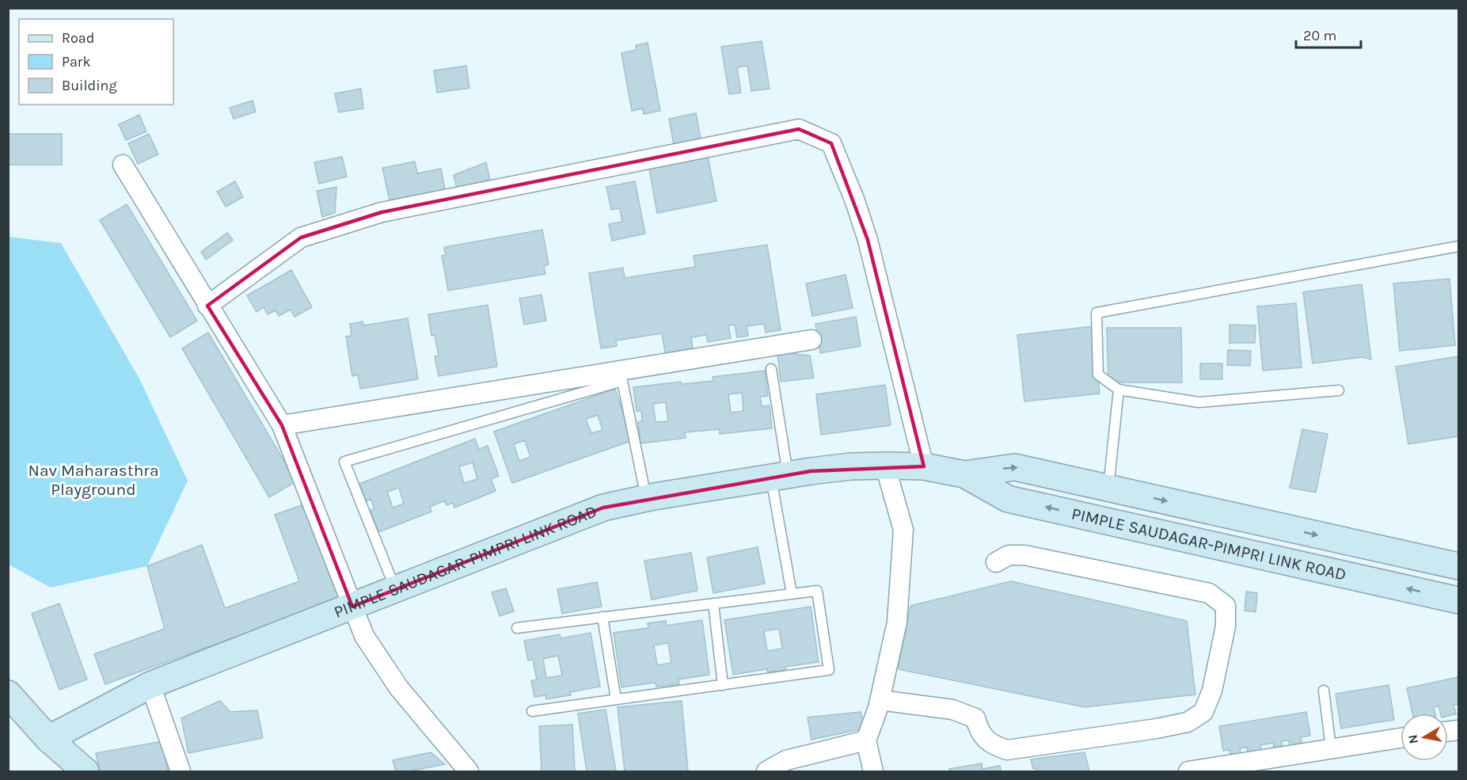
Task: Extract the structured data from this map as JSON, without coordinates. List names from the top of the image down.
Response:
{
  "streets": {
    "street": ["PIMPLE SAUDAGAR-PIMPRI LINK ROAD"]
  },
  "parks": ["Nav Maharasthra Playground"],
  "legend": ["Road", "Park", "Building"],
  "scale_bar": "20 m",
  "north": "left"
}
